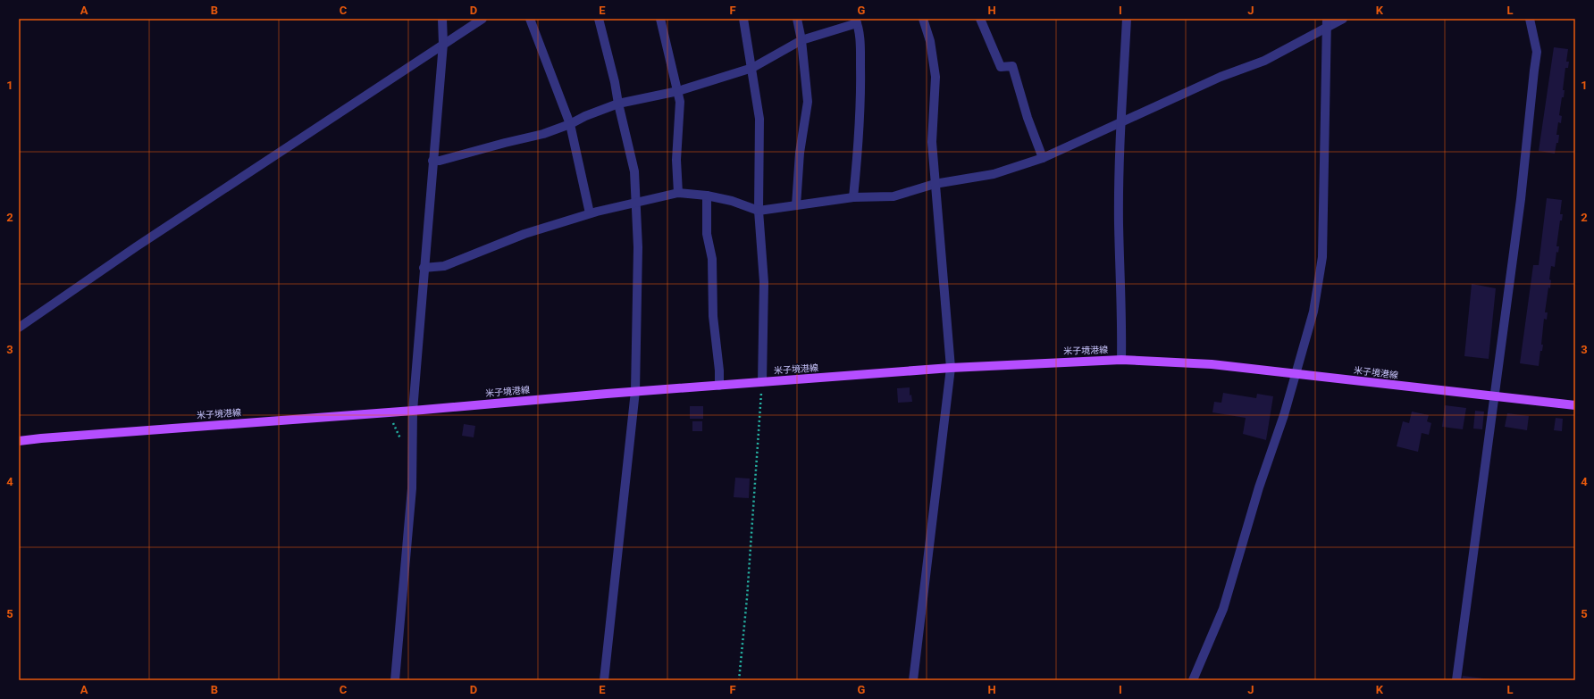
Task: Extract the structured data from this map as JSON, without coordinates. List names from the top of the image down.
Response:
{
  "streets": {
    "main road": ["米子境港線"]
  },
  "grid": {
    "columns": [
      "A",
      "B",
      "C",
      "D",
      "E",
      "F",
      "G",
      "H",
      "I",
      "J",
      "K",
      "L"
    ],
    "rows": [
      "1",
      "2",
      "3",
      "4",
      "5"
    ]
  }
}
